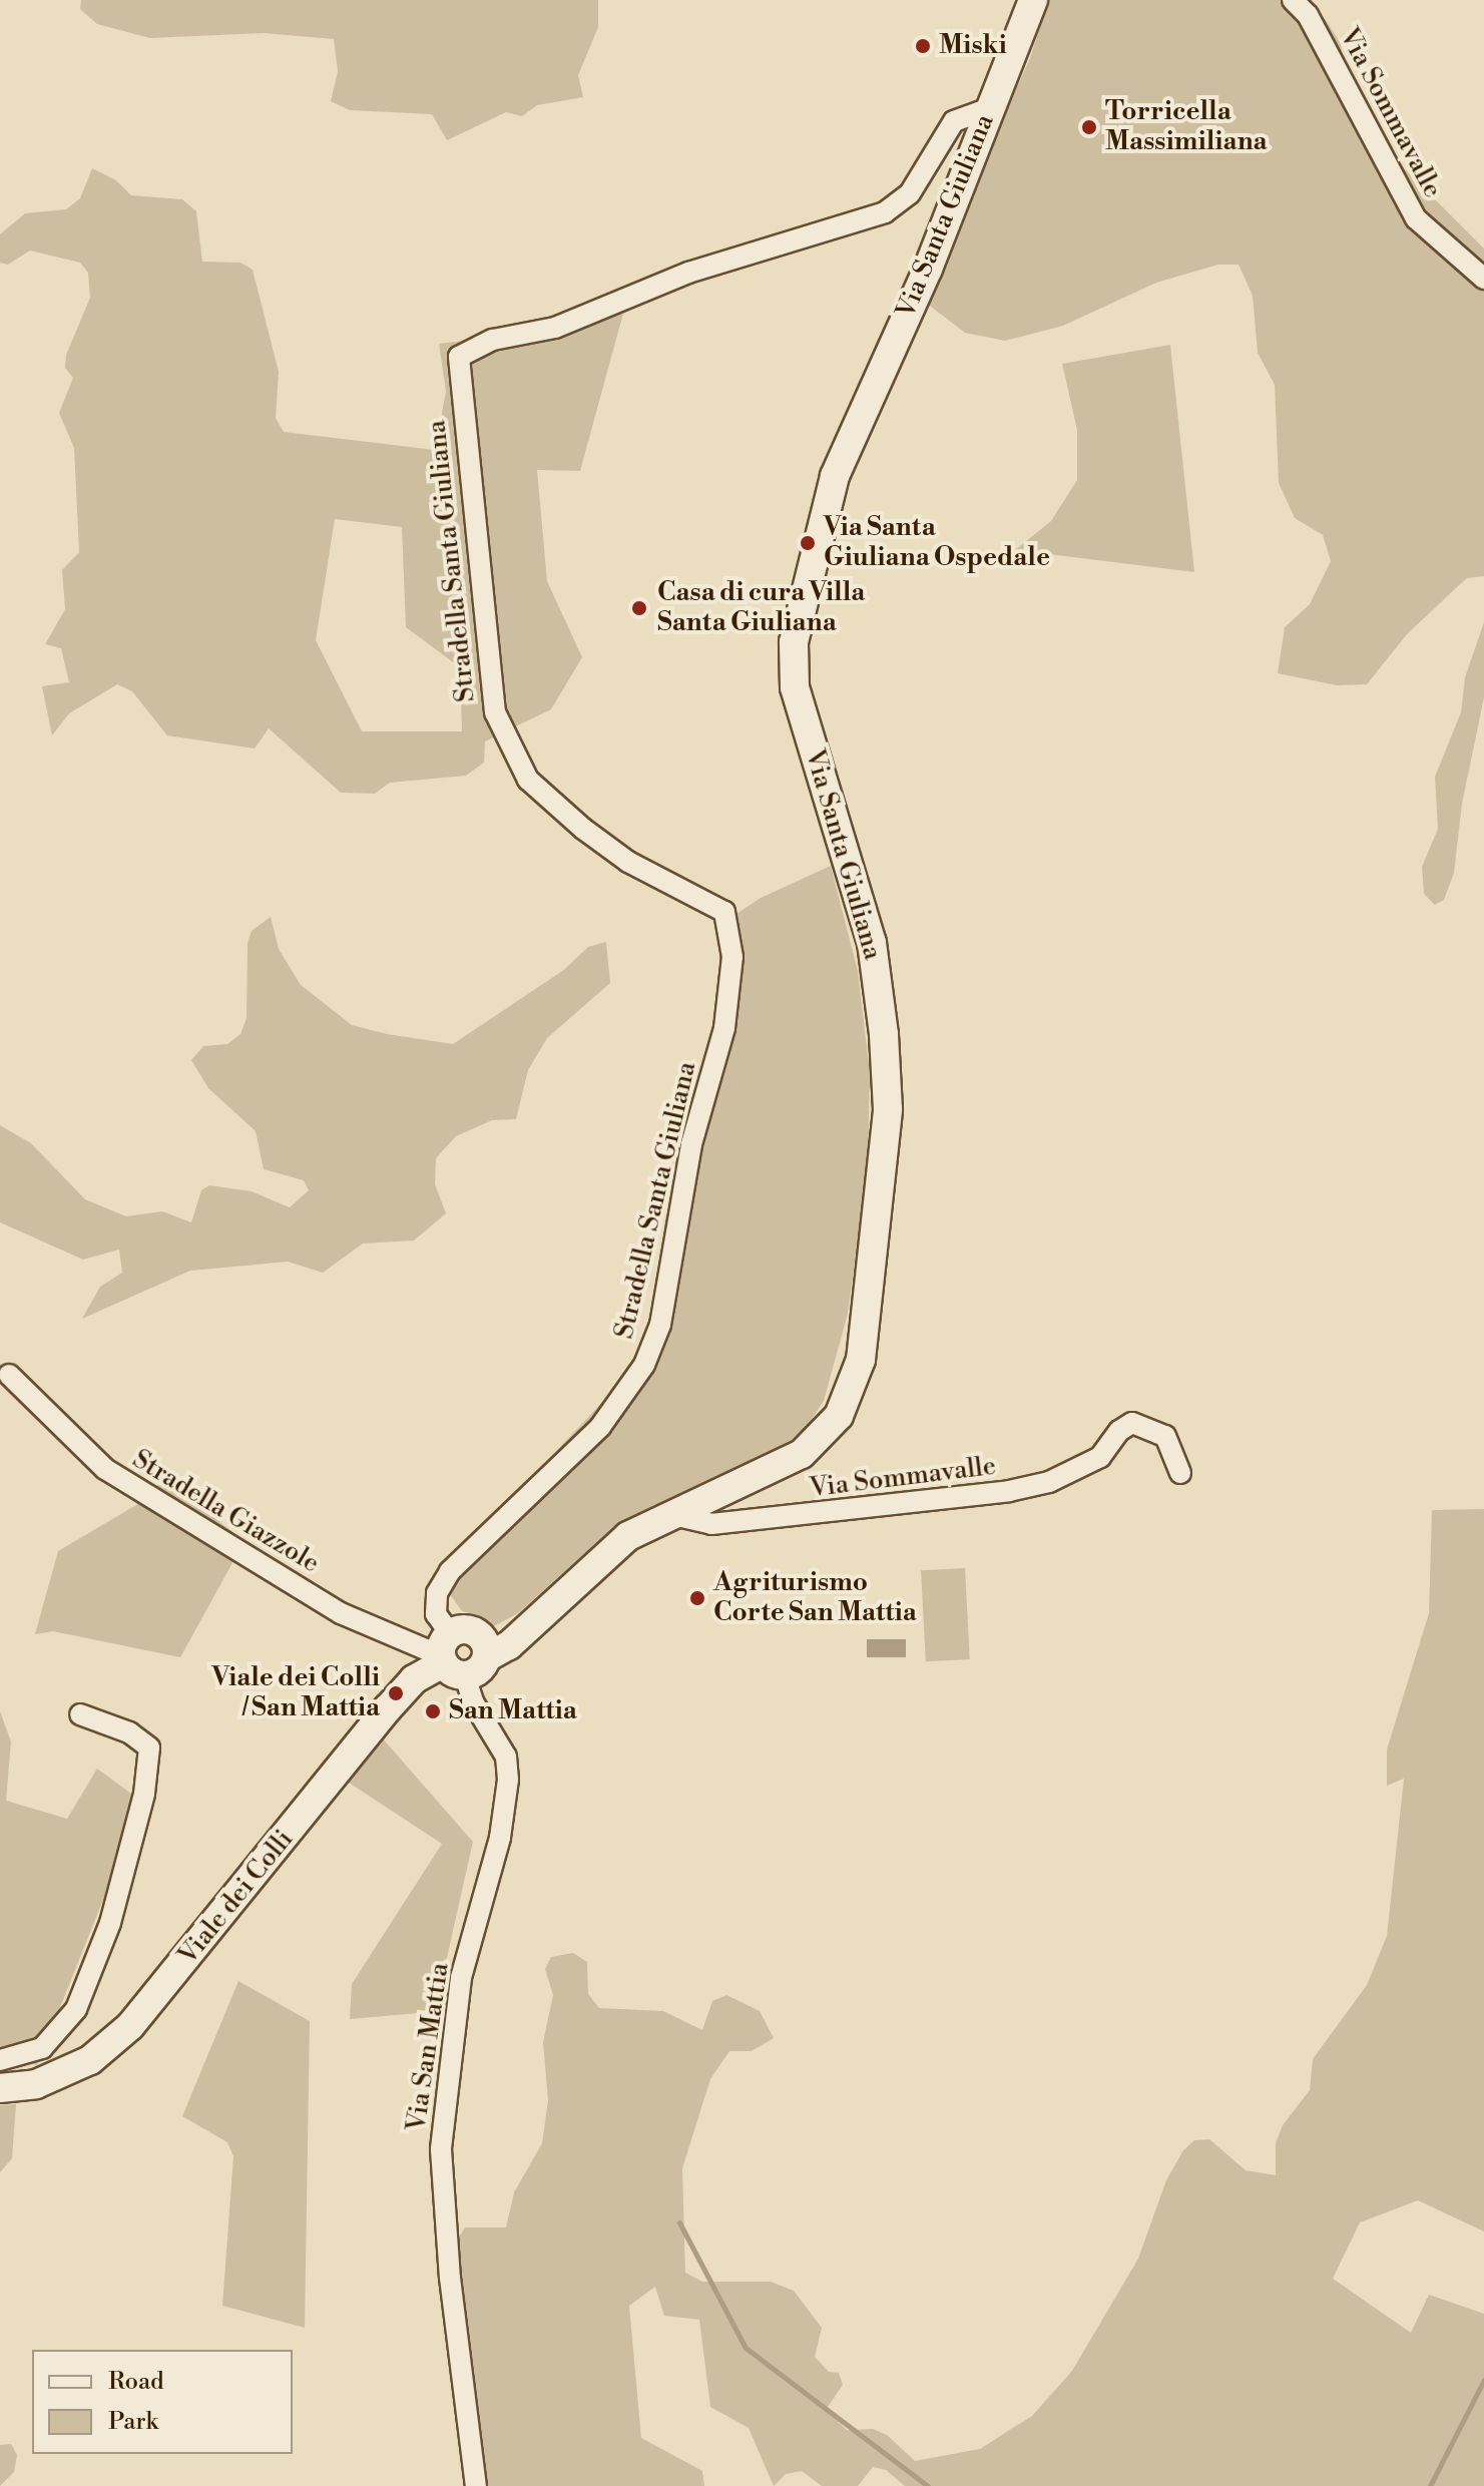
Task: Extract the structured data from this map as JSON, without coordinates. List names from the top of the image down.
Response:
{
  "streets": {
    "street": [
      "Via Sommavalle",
      "Via Santa Giuliana",
      "Stradella Santa Giuliana",
      "Stradella Giazzole",
      "Viale dei Colli",
      "Via San Mattia"
    ]
  },
  "crossings": [
    ["Via Sommavalle", "Via Santa Giuliana"],
    ["Via Santa Giuliana", "Stradella Santa Giuliana"],
    ["Via Santa Giuliana", "Viale dei Colli"],
    ["Stradella Santa Giuliana", "Stradella Giazzole"],
    ["Stradella Santa Giuliana", "Viale dei Colli"],
    ["Stradella Santa Giuliana", "Via San Mattia"],
    ["Stradella Giazzole", "Viale dei Colli"],
    ["Stradella Giazzole", "Via San Mattia"],
    ["Viale dei Colli", "Via San Mattia"]
  ],
  "places": [
    "Miski",
    "Torricella Massimiliana",
    "Via Santa Giuliana Ospedale",
    "Casa di cura Villa Santa Giuliana",
    "Agriturismo Corte San Mattia",
    "Viale dei Colli / San Mattia",
    "San Mattia"
  ],
  "legend": ["Road", "Park"]
}
